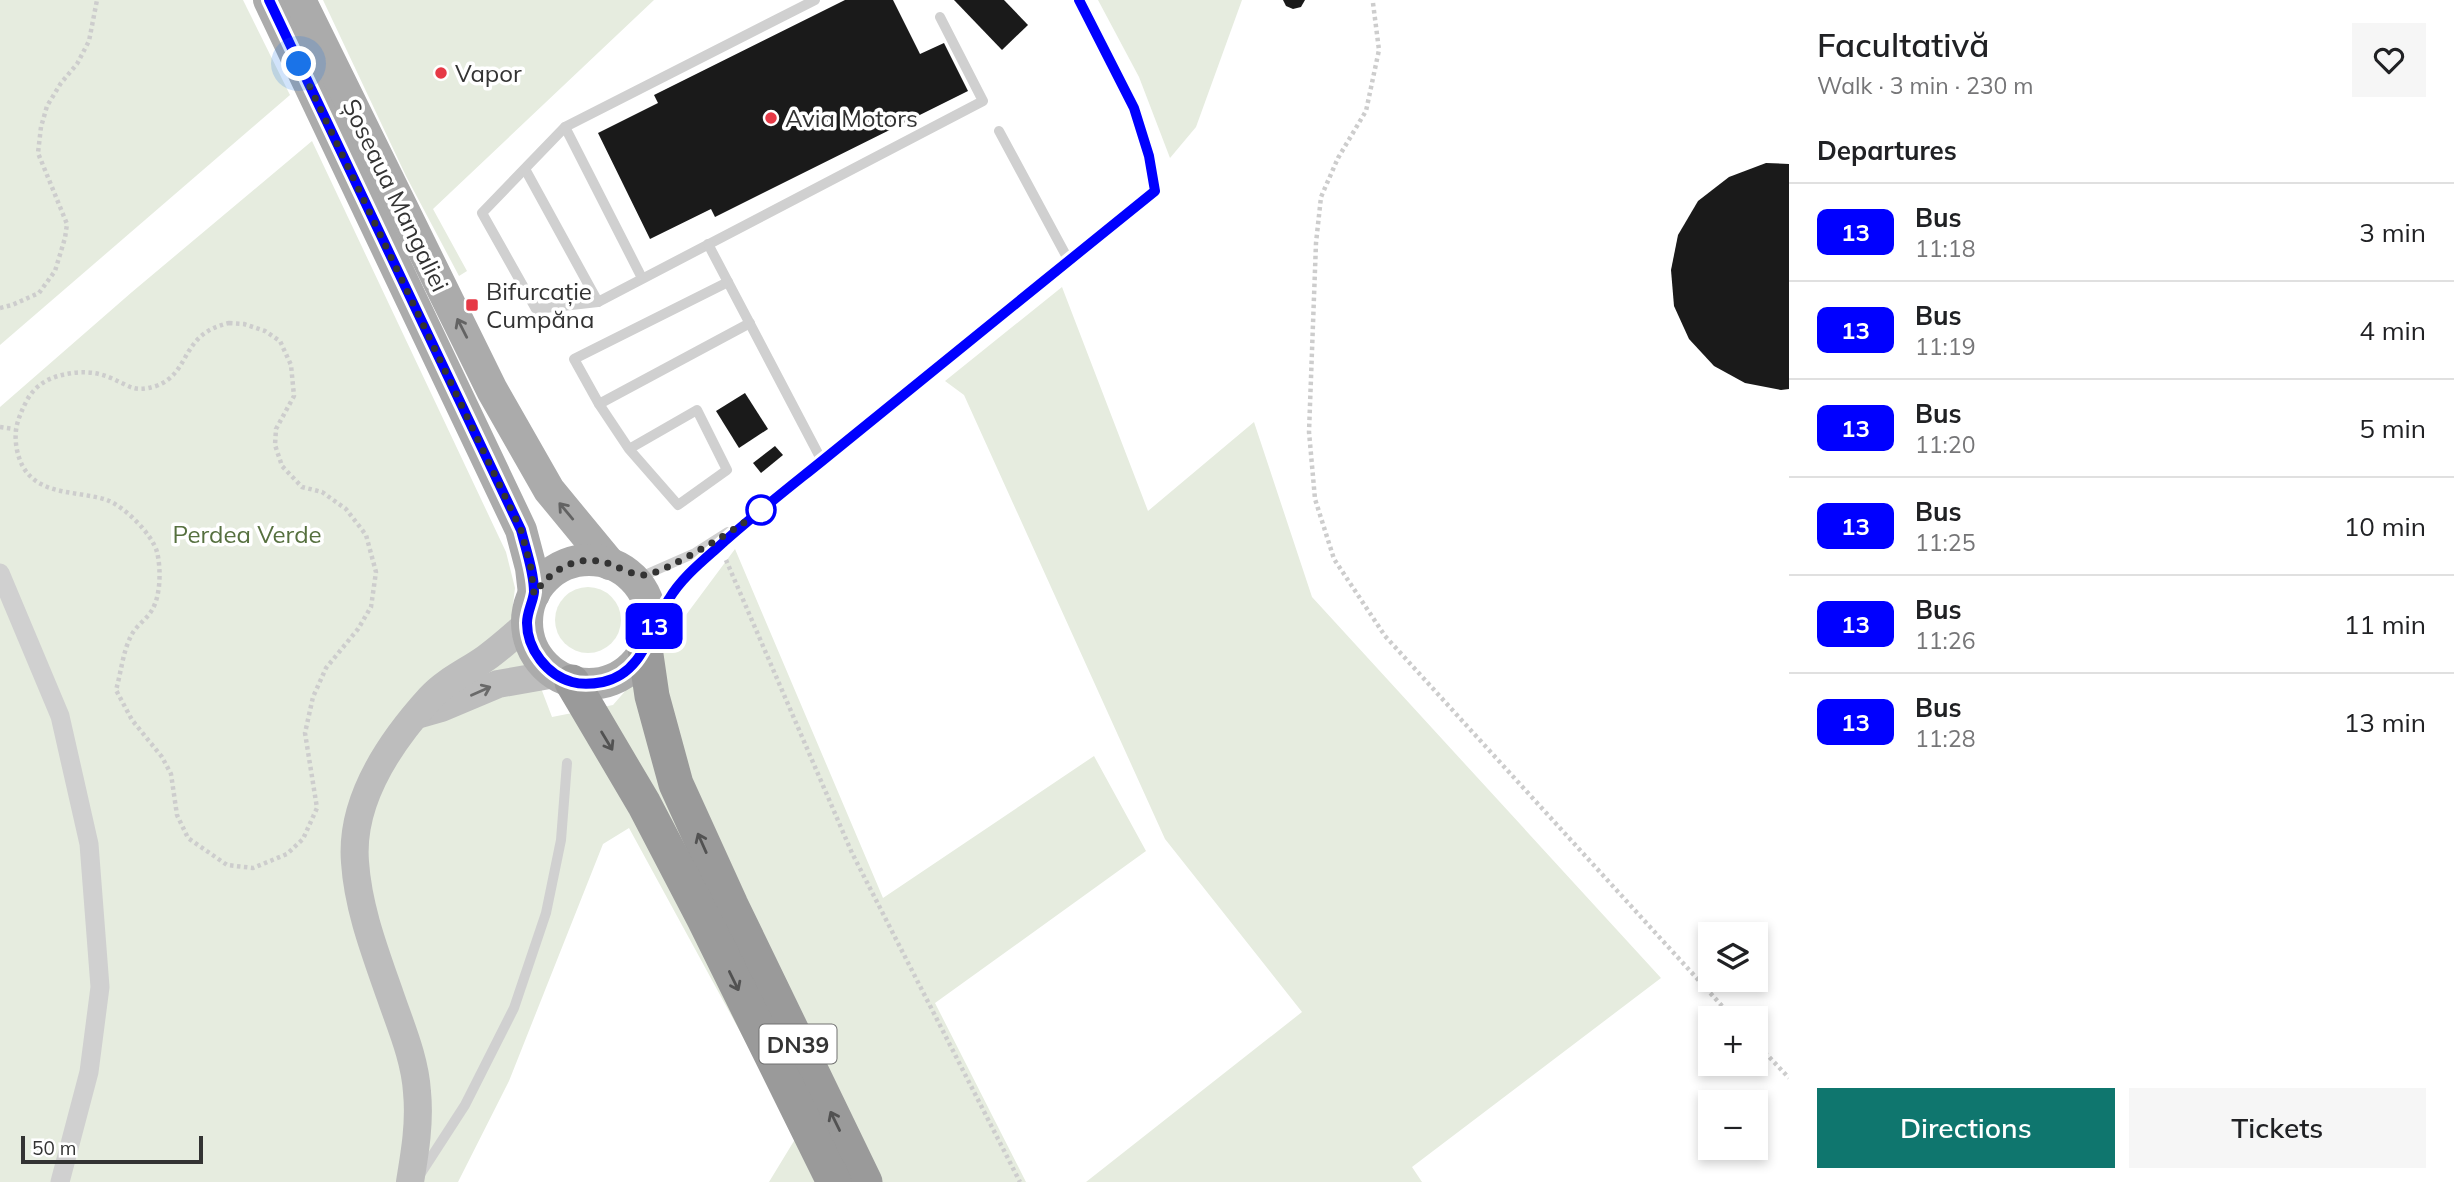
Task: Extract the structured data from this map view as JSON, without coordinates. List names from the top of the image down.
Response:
{
  "streets": {
    "highway": ["DN39"],
    "main road": ["Șoseaua Mangaliei"]
  },
  "crossings": [
    ["Șoseaua Mangaliei", "DN39"]
  ],
  "parks": ["Perdea Verde"],
  "places": {
    "other": ["Vapor", "Avia Motors"],
    "transit": ["Bifurcație Cumpăna"]
  },
  "lines": ["bus line 13"],
  "scale_bar": "50 m",
  "page": {
    "on_map": "13",
    "heading": [
      ["Facultativă", "Walk · 3 min · 230 m"],
      "Departures"
    ],
    "list": [
      {
        "mark": "13",
        "name": "Bus",
        "note": "11:18",
        "value": "3 min"
      },
      {
        "mark": "13",
        "name": "Bus",
        "note": "11:19",
        "value": "4 min"
      },
      {
        "mark": "13",
        "name": "Bus",
        "note": "11:20",
        "value": "5 min"
      },
      {
        "mark": "13",
        "name": "Bus",
        "note": "11:25",
        "value": "10 min"
      },
      {
        "mark": "13",
        "name": "Bus",
        "note": "11:26",
        "value": "11 min"
      },
      {
        "mark": "13",
        "name": "Bus",
        "note": "11:28",
        "value": "13 min"
      }
    ],
    "map_buttons": ["+", "−"],
    "buttons": ["Directions", "Tickets"],
    "scale": "50 m"
  }
}
